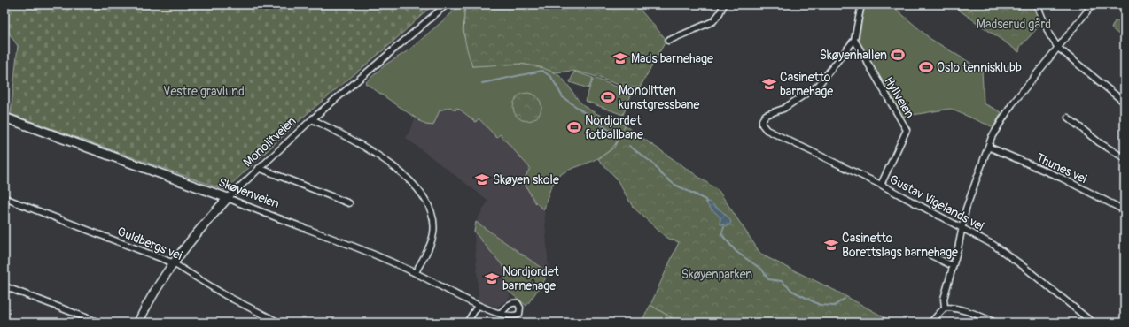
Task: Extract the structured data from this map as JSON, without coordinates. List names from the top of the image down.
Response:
{
  "streets": {
    "street": [
      "Hyllveien",
      "Monolitveien",
      "Thunes vei",
      "Skøyenveien",
      "Gustav Vigelands vei",
      "Guldbergs vei"
    ]
  },
  "crossings": [
    ["Hyllveien", "Gustav Vigelands vei"],
    ["Monolitveien", "Skøyenveien"],
    ["Monolitveien", "Guldbergs vei"]
  ],
  "parks": ["Madserud gård", "Vestre gravlund", "Skøyenparken"],
  "places": {
    "sports": [
      "Skøyenhallen",
      "Oslo tennisklubb",
      "Monolitten kunstgressbane",
      "Nordjordet fotballbane"
    ],
    "school or university": [
      "Mads barnehage",
      "Casinetto barnehage",
      "Skøyen skole",
      "Casinetto Borettslags barnehage",
      "Nordjordet barnehage"
    ]
  }
}
